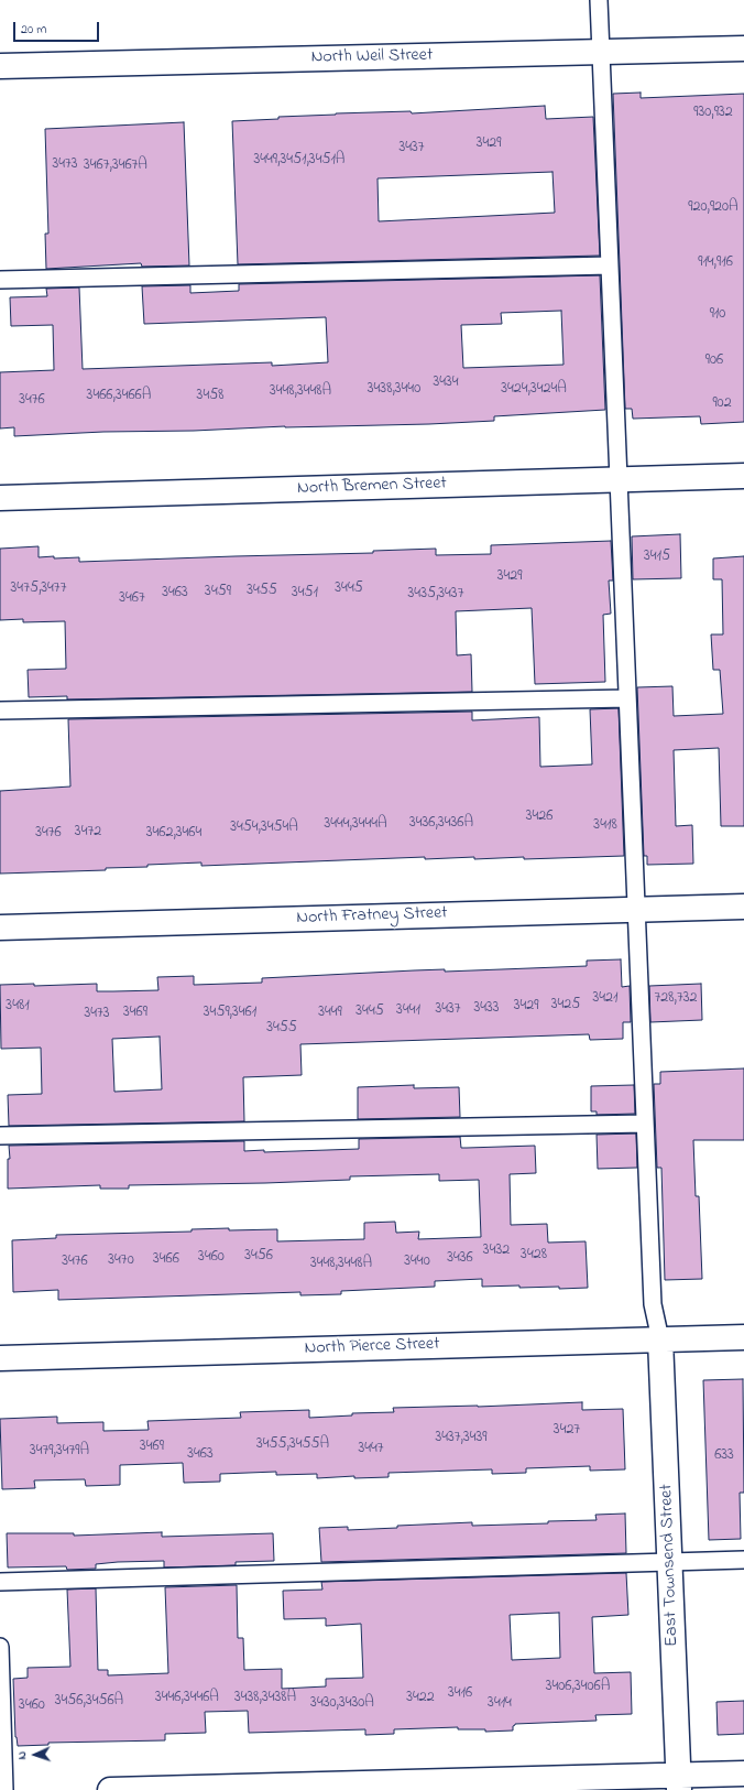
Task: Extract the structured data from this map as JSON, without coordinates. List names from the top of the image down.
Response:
{
  "streets": {
    "street": [
      "North Weil Street",
      "North Bremen Street",
      "North Fratney Street",
      "North Pierce Street",
      "East Townsend Street"
    ]
  },
  "crossings": [
    ["North Pierce Street", "East Townsend Street"]
  ],
  "house_numbers": [
    "930,932",
    "3429",
    "3437",
    "3449,3451,3451A",
    "3473",
    "3467,3467A",
    "920,920A",
    "914,916",
    "910",
    "906",
    "3434",
    "3438,3440",
    "3424,3424A",
    "3448,3448A",
    "3466,3466A",
    "3458",
    "3476",
    "902",
    "3415",
    "3429",
    "3475,3477",
    "3445",
    "3455",
    "3459",
    "3463",
    "3451",
    "3435,3437",
    "3467",
    "3426",
    "3436,3436A",
    "3444,3444A",
    "3418",
    "3454,3454A",
    "3472",
    "3476",
    "3462,3464",
    "3421",
    "728,732",
    "3425",
    "3481",
    "3429",
    "3433",
    "3437",
    "3441",
    "3445",
    "3469",
    "3459,3461",
    "3449",
    "3473",
    "3455",
    "3432",
    "3428",
    "3456",
    "3460",
    "3436",
    "3466",
    "3470",
    "3476",
    "3440",
    "3448,3448A",
    "3427",
    "3437,3439",
    "3455,3455A",
    "3469",
    "3447",
    "3479,3479A",
    "3463",
    "633",
    "3406,3406A",
    "3416",
    "3446,3446A",
    "3438,3438A",
    "3422",
    "3456,3456A",
    "3430,3430A",
    "3414",
    "3460"
  ],
  "scale_bar": "20 m",
  "north": "left"
}
